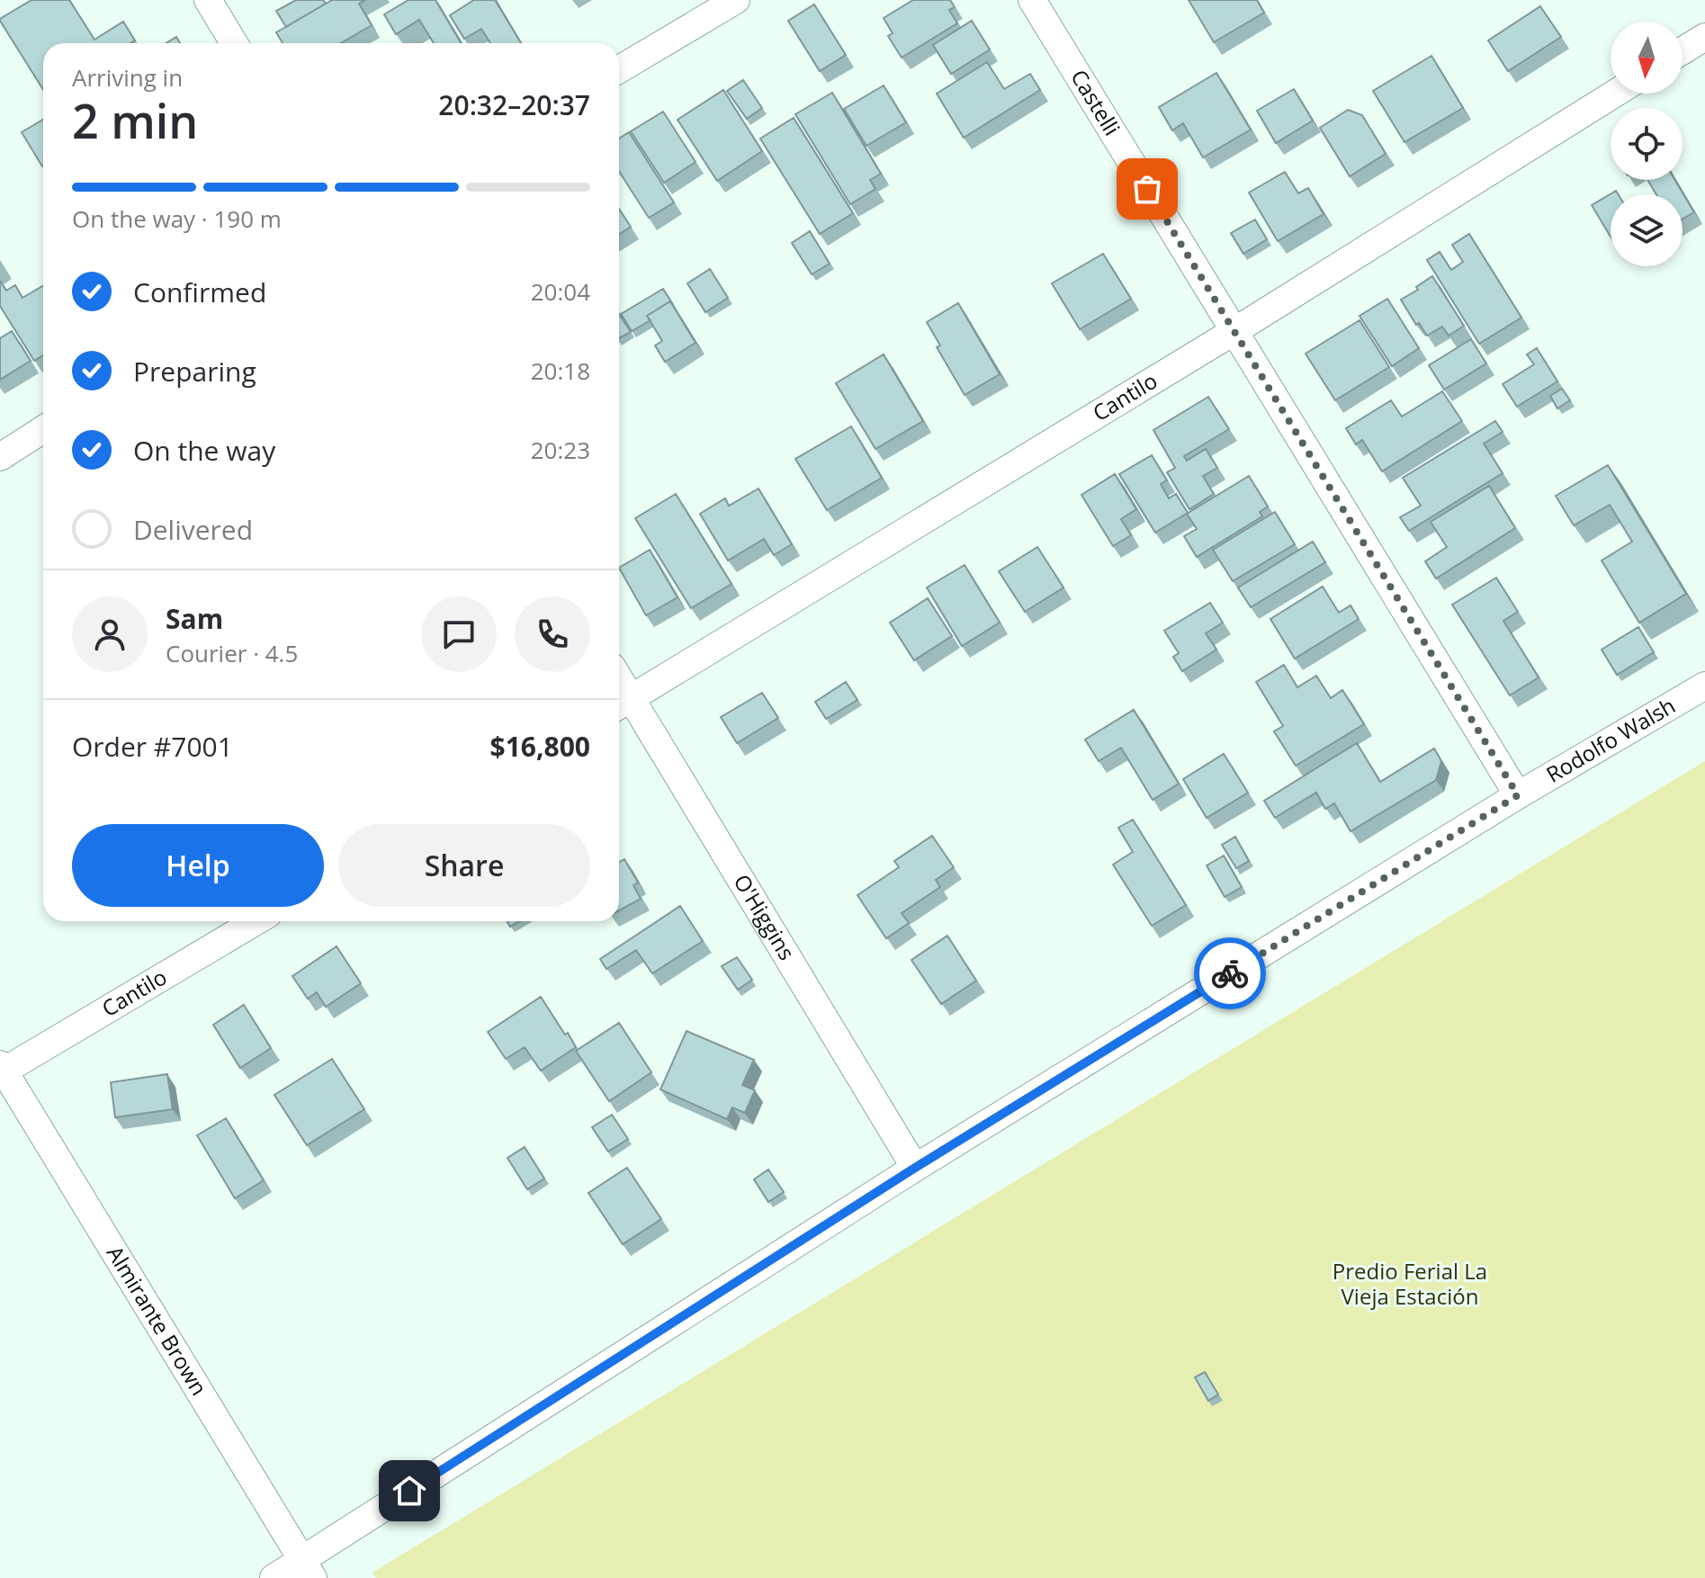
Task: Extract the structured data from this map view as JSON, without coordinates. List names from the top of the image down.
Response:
{
  "streets": {
    "street": [
      "Castelli",
      "Cantilo",
      "Rodolfo Walsh",
      "O'Higgins",
      "Almirante Brown"
    ]
  },
  "crossings": [
    ["Castelli", "Cantilo"],
    ["Castelli", "Rodolfo Walsh"],
    ["Cantilo", "O'Higgins"],
    ["Cantilo", "Almirante Brown"],
    ["Rodolfo Walsh", "O'Higgins"],
    ["Rodolfo Walsh", "Almirante Brown"]
  ],
  "parks": ["Predio Ferial La Vieja Estación"],
  "north": "bottom",
  "page": {
    "heading": ["2 min", "Arriving in", "20:32–20:37"],
    "panel": [
      "Sam",
      "Courier · 4.5",
      "Order #7001",
      "$16,800"
    ],
    "bar": "On the way · 190 m",
    "list": [
      ["Confirmed", "20:04"],
      ["Preparing", "20:18"],
      ["On the way", "20:23"],
      "Delivered"
    ],
    "buttons": ["Help", "Share"]
  }
}
